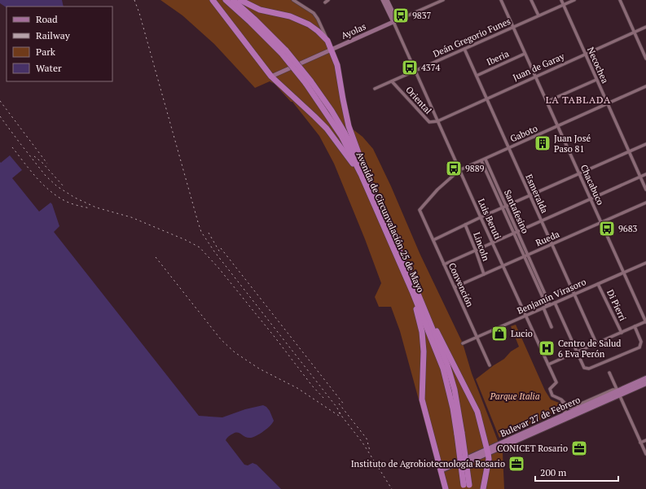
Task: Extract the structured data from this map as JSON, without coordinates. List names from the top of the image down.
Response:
{
  "streets": {
    "highway": ["Avenida de Circunvalación 25 de Mayo"],
    "main road": ["Bulevar 27 de Febrero"],
    "street": [
      "Ayolas",
      "Deán Gregorio Funes",
      "Iberia",
      "Necochea",
      "Juan de Garay",
      "Oriental",
      "Gaboto",
      "Chacabuco",
      "Esmeralda",
      "Santafesino",
      "Luis Beruti",
      "Rueda",
      "Lincoln",
      "Convención",
      "Benjamín Virasoro",
      "Di Pierri"
    ]
  },
  "crossings": [
    ["Ayolas", "Luis Beruti"],
    ["Deán Gregorio Funes", "Necochea"],
    ["Deán Gregorio Funes", "Oriental"],
    ["Deán Gregorio Funes", "Chacabuco"],
    ["Deán Gregorio Funes", "Esmeralda"],
    ["Deán Gregorio Funes", "Luis Beruti"],
    ["Iberia", "Chacabuco"],
    ["Iberia", "Esmeralda"],
    ["Necochea", "Juan de Garay"],
    ["Necochea", "Gaboto"],
    ["Juan de Garay", "Oriental"],
    ["Juan de Garay", "Chacabuco"],
    ["Juan de Garay", "Esmeralda"],
    ["Juan de Garay", "Luis Beruti"],
    ["Oriental", "Luis Beruti"],
    ["Gaboto", "Chacabuco"],
    ["Gaboto", "Esmeralda"],
    ["Gaboto", "Santafesino"],
    ["Gaboto", "Luis Beruti"],
    ["Gaboto", "Convención"],
    ["Chacabuco", "Rueda"],
    ["Chacabuco", "Benjamín Virasoro"],
    ["Esmeralda", "Rueda"],
    ["Esmeralda", "Benjamín Virasoro"],
    ["Santafesino", "Rueda"],
    ["Santafesino", "Benjamín Virasoro"],
    ["Luis Beruti", "Rueda"],
    ["Luis Beruti", "Benjamín Virasoro"],
    ["Luis Beruti", "Bulevar 27 de Febrero"],
    ["Rueda", "Lincoln"],
    ["Rueda", "Convención"],
    ["Convención", "Benjamín Virasoro"],
    ["Benjamín Virasoro", "Di Pierri"]
  ],
  "districts": ["LA TABLADA"],
  "parks": ["Parque Italia"],
  "places": {
    "bus stop": [
      "9837",
      "4374",
      "9889",
      "9683"
    ],
    "building": ["Juan José Paso 81"],
    "shop": ["Lucio"],
    "hospital": ["Centro de Salud 6 Eva Perón"],
    "office": ["CONICET Rosario", "Instituto de Agrobiotecnología Rosario"]
  },
  "legend": [
    "Road",
    "Railway",
    "Park",
    "Water"
  ],
  "scale_bar": "200 m"
}
